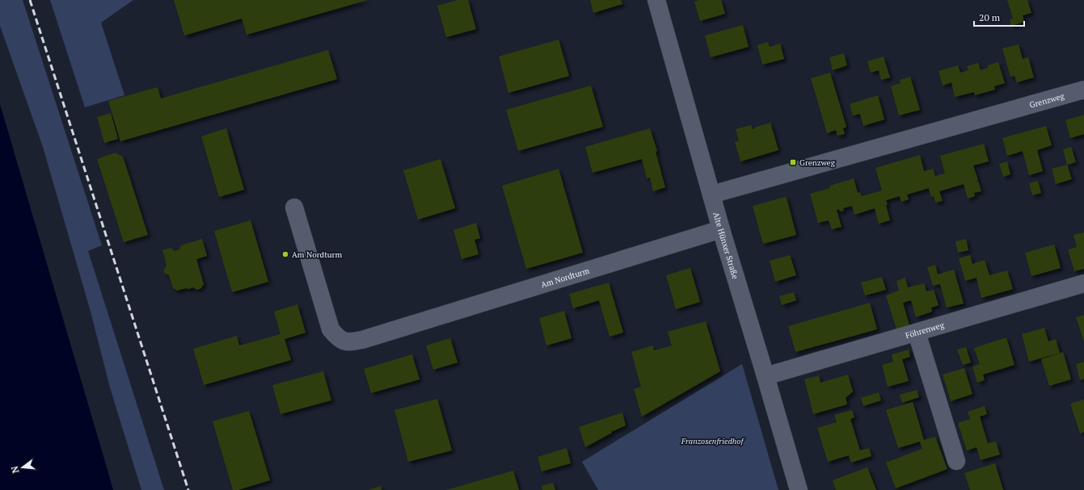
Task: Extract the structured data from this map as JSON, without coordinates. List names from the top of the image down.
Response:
{
  "streets": {
    "street": [
      "Grenzweg",
      "Alte Hünxer Straße",
      "Am Nordturm",
      "Föhrenweg"
    ]
  },
  "crossings": [
    ["Grenzweg", "Alte Hünxer Straße"],
    ["Alte Hünxer Straße", "Am Nordturm"],
    ["Alte Hünxer Straße", "Föhrenweg"]
  ],
  "parks": ["Franzosenfriedhof"],
  "places": {
    "transit": ["Grenzweg"],
    "other": ["Am Nordturm"]
  },
  "scale_bar": "20 m",
  "north": "left"
}
